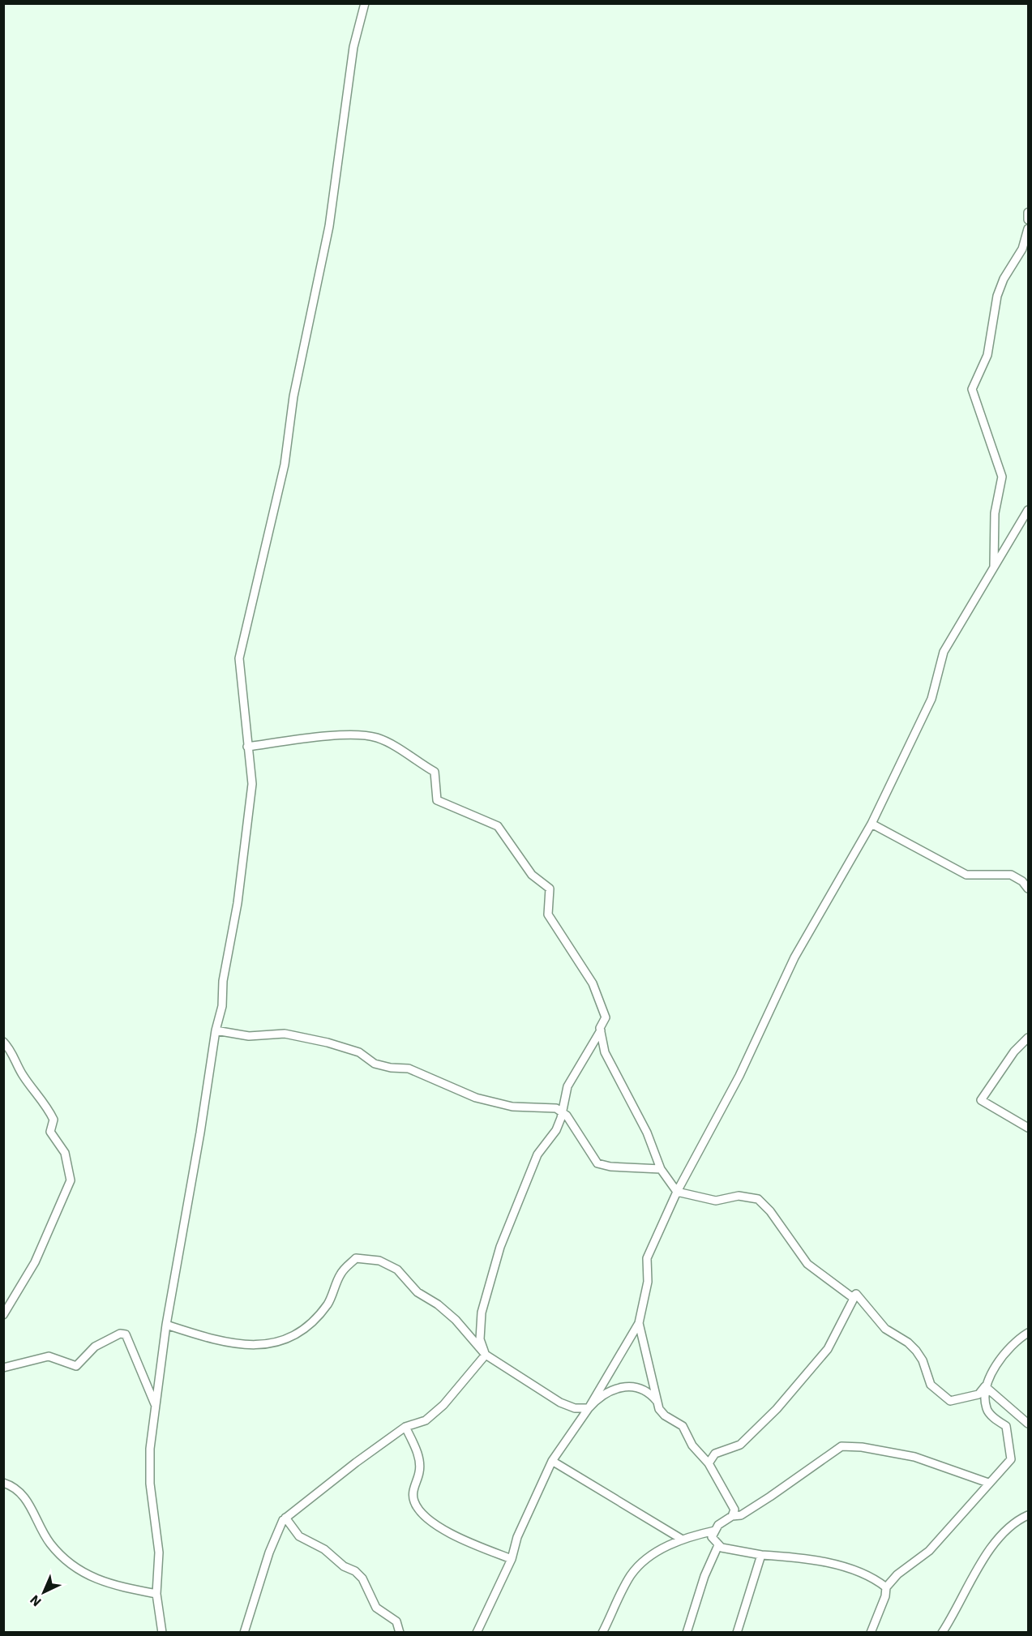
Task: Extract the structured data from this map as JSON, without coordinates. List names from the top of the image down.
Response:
{
  "north": "bottom left"
}
